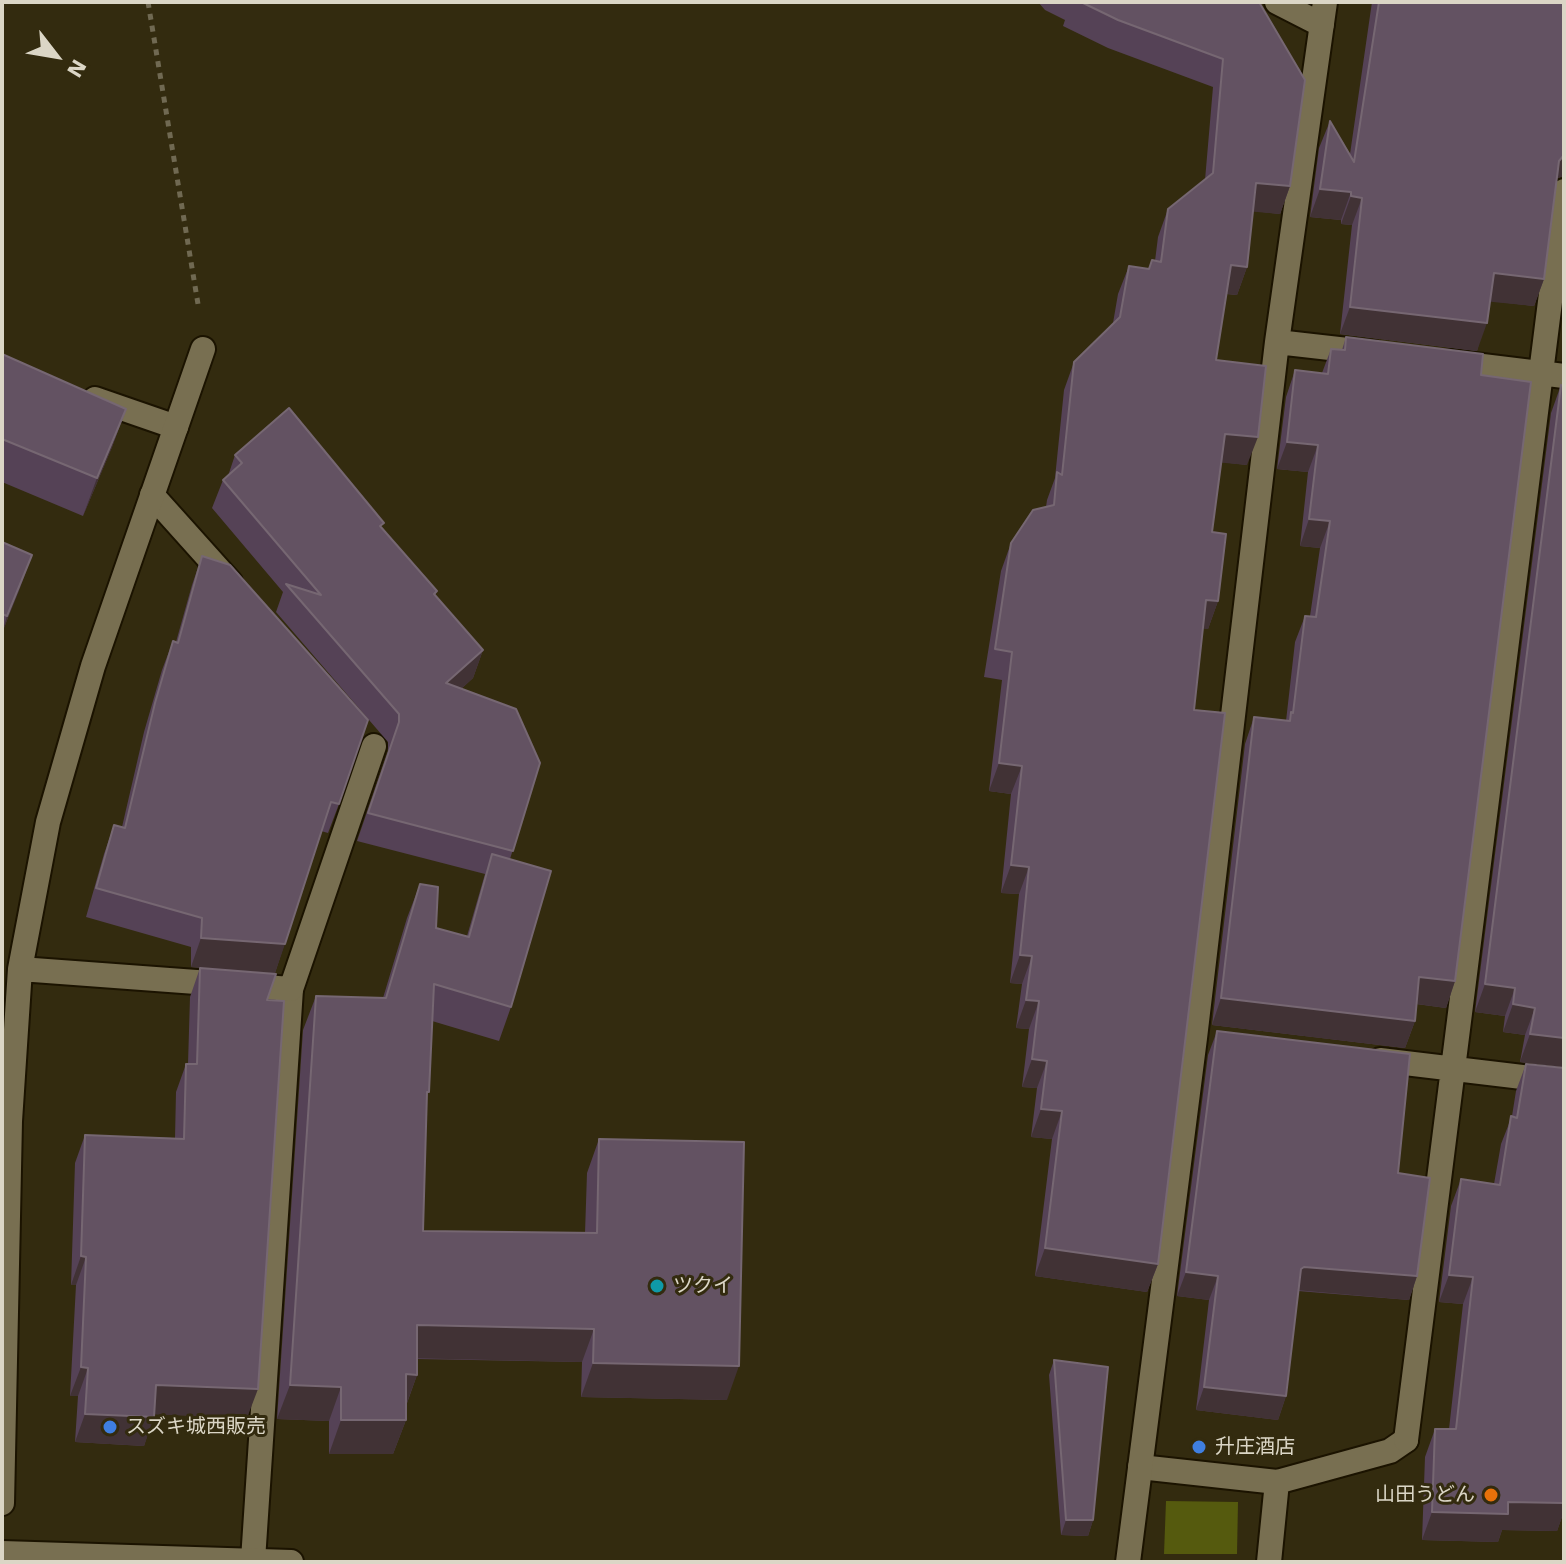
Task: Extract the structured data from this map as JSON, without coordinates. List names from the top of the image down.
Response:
{
  "places": [
    "ツクイ",
    "スズキ城西販売",
    "升庄酒店",
    "山田うどん"
  ],
  "north": "bottom right"
}
